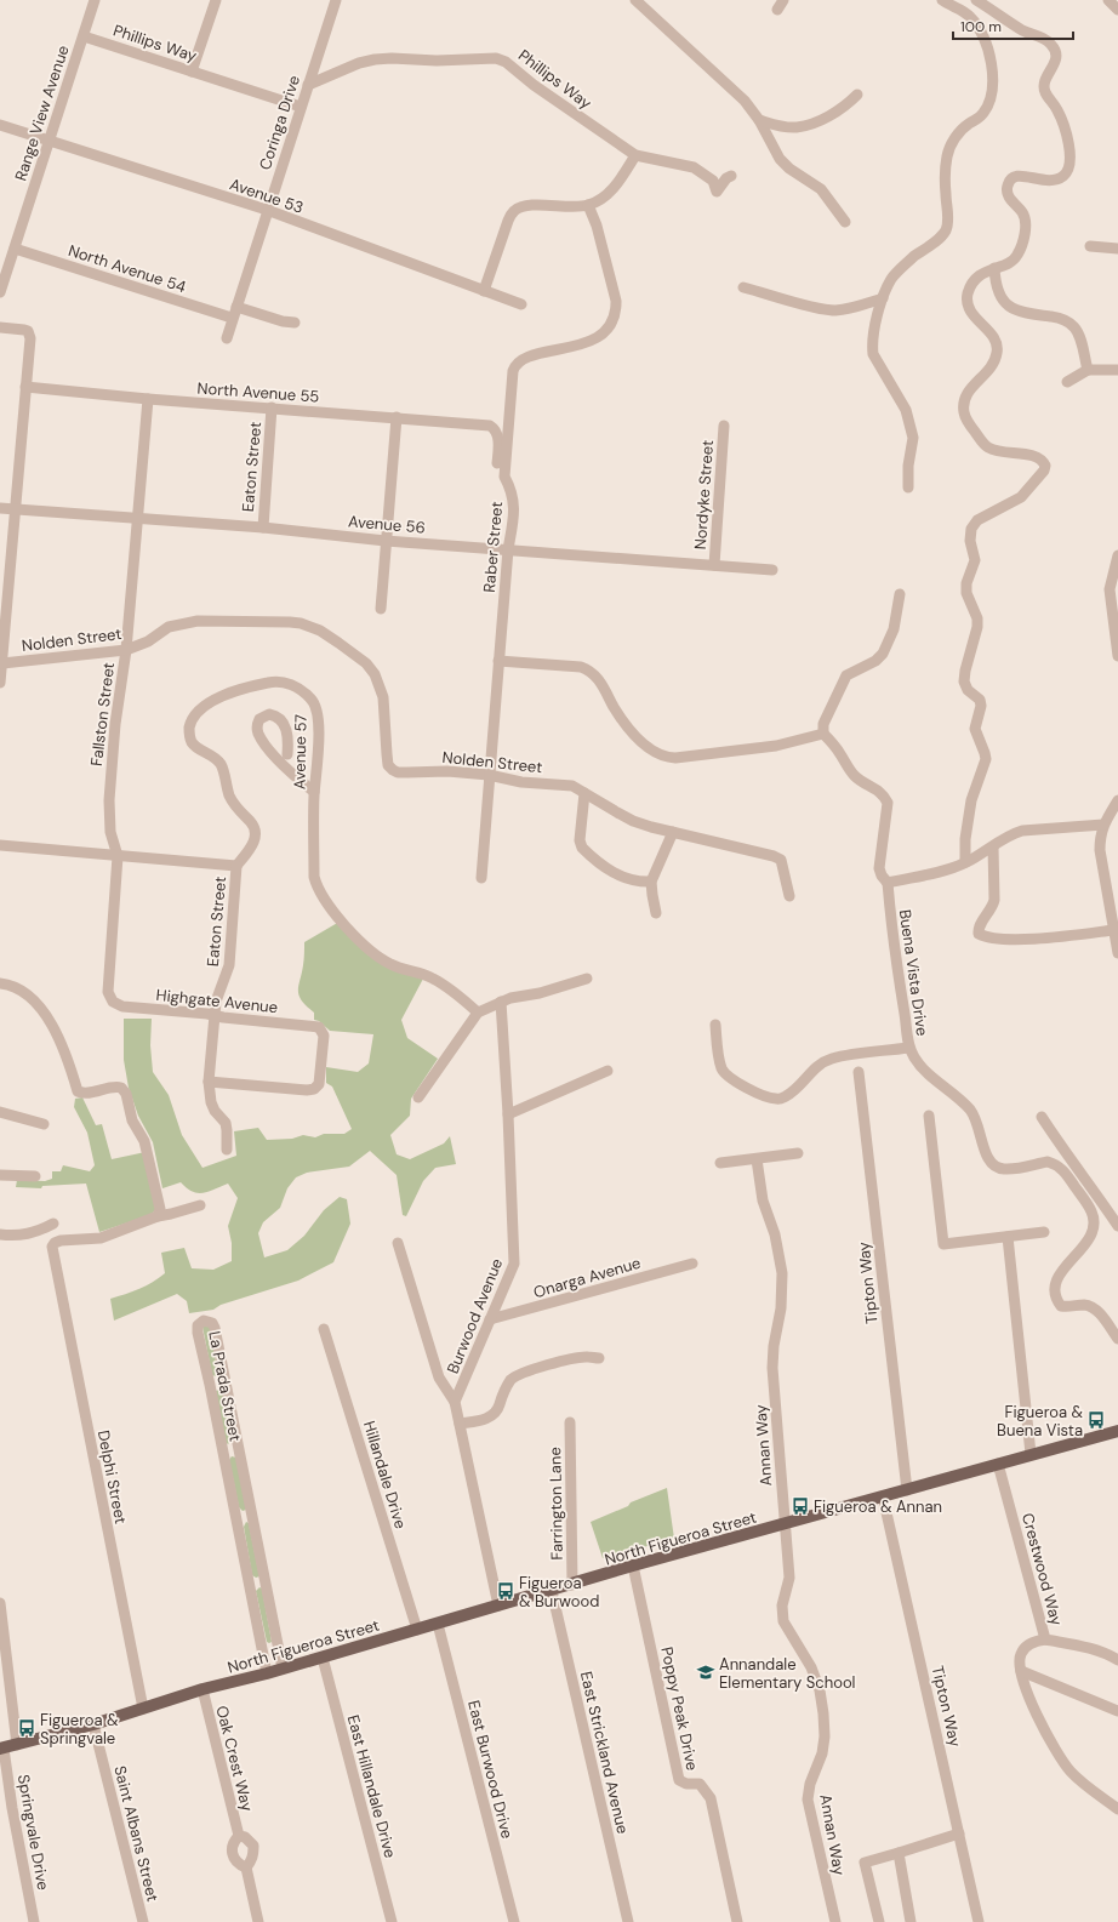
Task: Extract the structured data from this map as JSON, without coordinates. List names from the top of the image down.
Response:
{
  "streets": {
    "main road": ["North Figueroa Street"],
    "street": [
      "Phillips Way",
      "Range View Avenue",
      "Coringa Drive",
      "Avenue 53",
      "North Avenue 54",
      "North Avenue 55",
      "Eaton Street",
      "Nordyke Street",
      "Avenue 56",
      "Raber Street",
      "Nolden Street",
      "Fallston Street",
      "Avenue 57",
      "Buena Vista Drive",
      "Highgate Avenue",
      "Onarga Avenue",
      "Tipton Way",
      "Burwood Avenue",
      "La Prada Street",
      "Annan Way",
      "Hillandale Drive",
      "Delphi Street",
      "Farrington Lane",
      "Crestwood Way",
      "Poppy Peak Drive",
      "East Strickland Avenue",
      "Oak Crest Way",
      "East Burwood Drive",
      "East Hillandale Drive",
      "Springvale Drive",
      "Saint Albans Street"
    ]
  },
  "crossings": [
    ["Phillips Way", "Range View Avenue"],
    ["Phillips Way", "Coringa Drive"],
    ["Range View Avenue", "Avenue 53"],
    ["Range View Avenue", "North Avenue 54"],
    ["Coringa Drive", "Avenue 53"],
    ["Coringa Drive", "North Avenue 54"],
    ["North Avenue 55", "Eaton Street"],
    ["North Avenue 55", "Raber Street"],
    ["North Avenue 55", "Fallston Street"],
    ["Eaton Street", "Avenue 56"],
    ["Eaton Street", "Avenue 57"],
    ["Eaton Street", "Highgate Avenue"],
    ["Nordyke Street", "Avenue 56"],
    ["Avenue 56", "Raber Street"],
    ["Avenue 56", "Fallston Street"],
    ["Raber Street", "Nolden Street"],
    ["Nolden Street", "Fallston Street"],
    ["Fallston Street", "Highgate Avenue"],
    ["Onarga Avenue", "Burwood Avenue"],
    ["Tipton Way", "North Figueroa Street"],
    ["La Prada Street", "North Figueroa Street"],
    ["Annan Way", "North Figueroa Street"],
    ["Hillandale Drive", "North Figueroa Street"],
    ["Delphi Street", "North Figueroa Street"],
    ["Farrington Lane", "North Figueroa Street"],
    ["North Figueroa Street", "Crestwood Way"],
    ["North Figueroa Street", "Poppy Peak Drive"],
    ["North Figueroa Street", "East Strickland Avenue"],
    ["North Figueroa Street", "Oak Crest Way"],
    ["North Figueroa Street", "East Burwood Drive"],
    ["North Figueroa Street", "East Hillandale Drive"],
    ["North Figueroa Street", "Springvale Drive"],
    ["North Figueroa Street", "Saint Albans Street"]
  ],
  "places": {
    "bus stop": [
      "Figueroa & Buena Vista",
      "Figueroa & Annan",
      "Figueroa & Burwood",
      "Figueroa & Springvale"
    ],
    "school or university": ["Annandale Elementary School"]
  },
  "scale_bar": "100 m"
}
